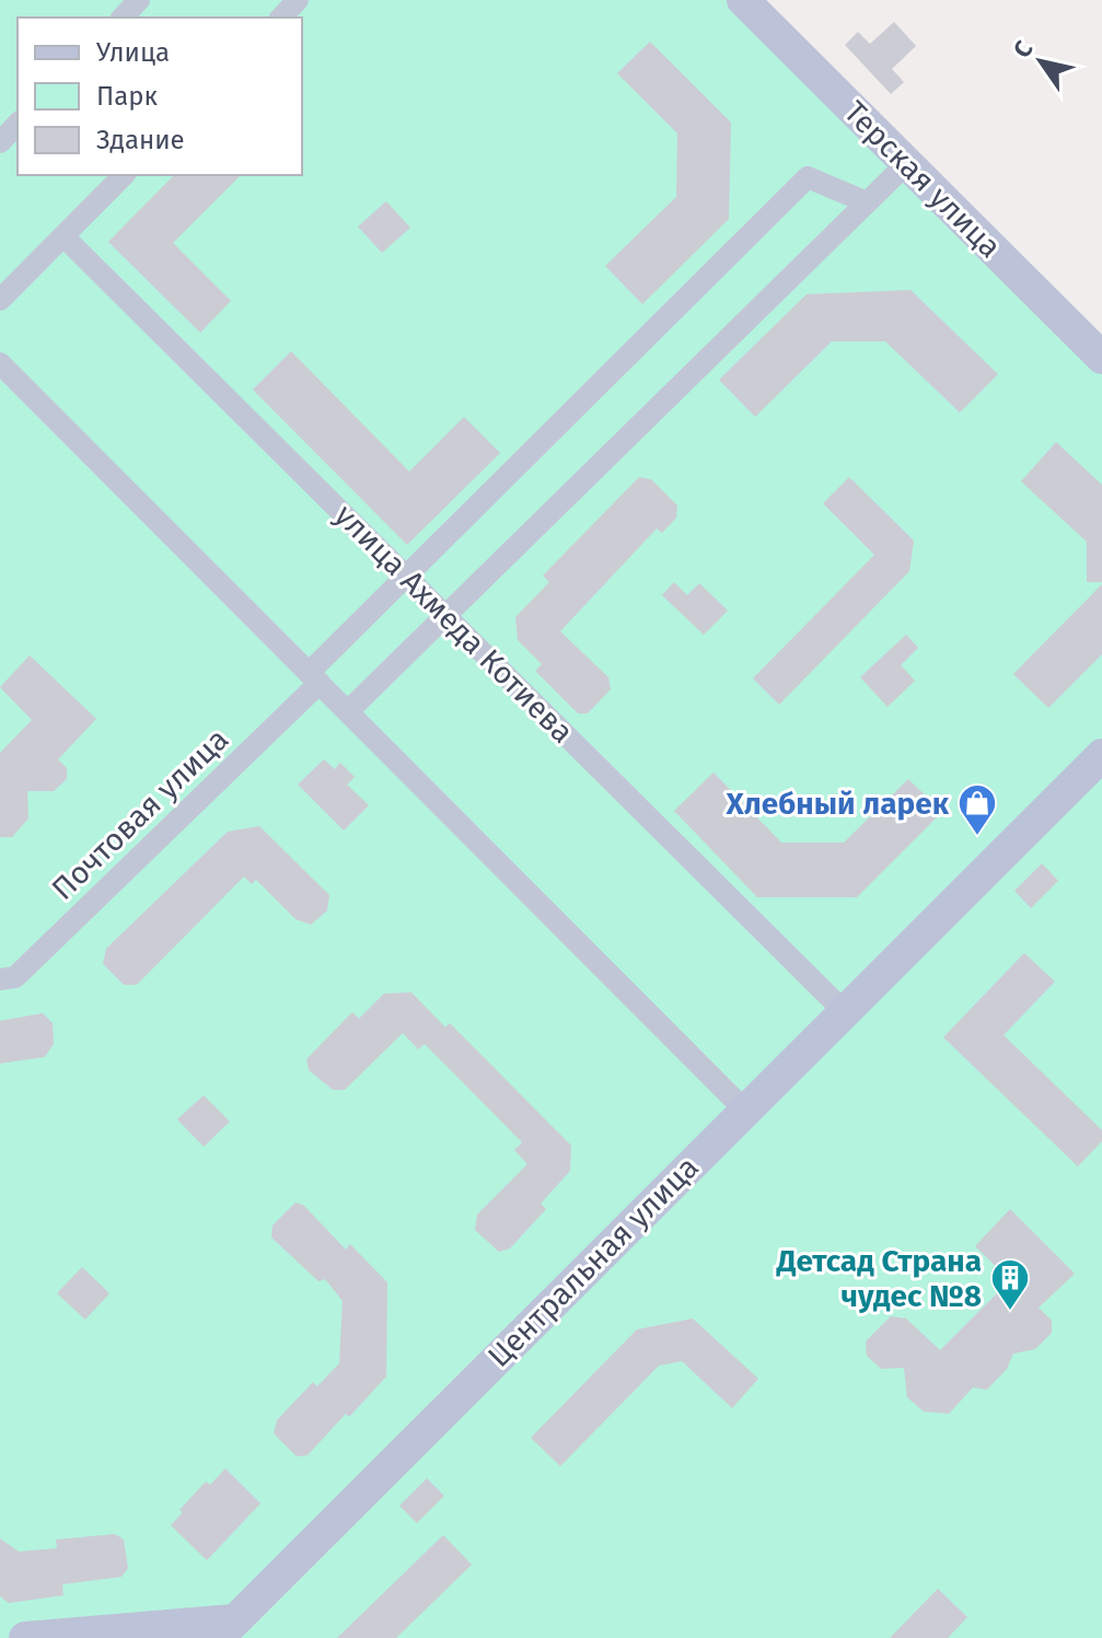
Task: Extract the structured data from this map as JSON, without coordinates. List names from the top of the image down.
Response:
{
  "streets": {
    "street": [
      "Терская улица",
      "улица Ахмеда Котиева",
      "Почтовая улица",
      "Центральная улица"
    ]
  },
  "crossings": [
    ["улица Ахмеда Котиева", "Почтовая улица"],
    ["улица Ахмеда Котиева", "Центральная улица"]
  ],
  "places": {
    "shop": ["Хлебный ларек"],
    "building": ["Детсад Страна чудес №8"]
  },
  "legend": ["Улица", "Парк", "Здание"],
  "north": "top left"
}
